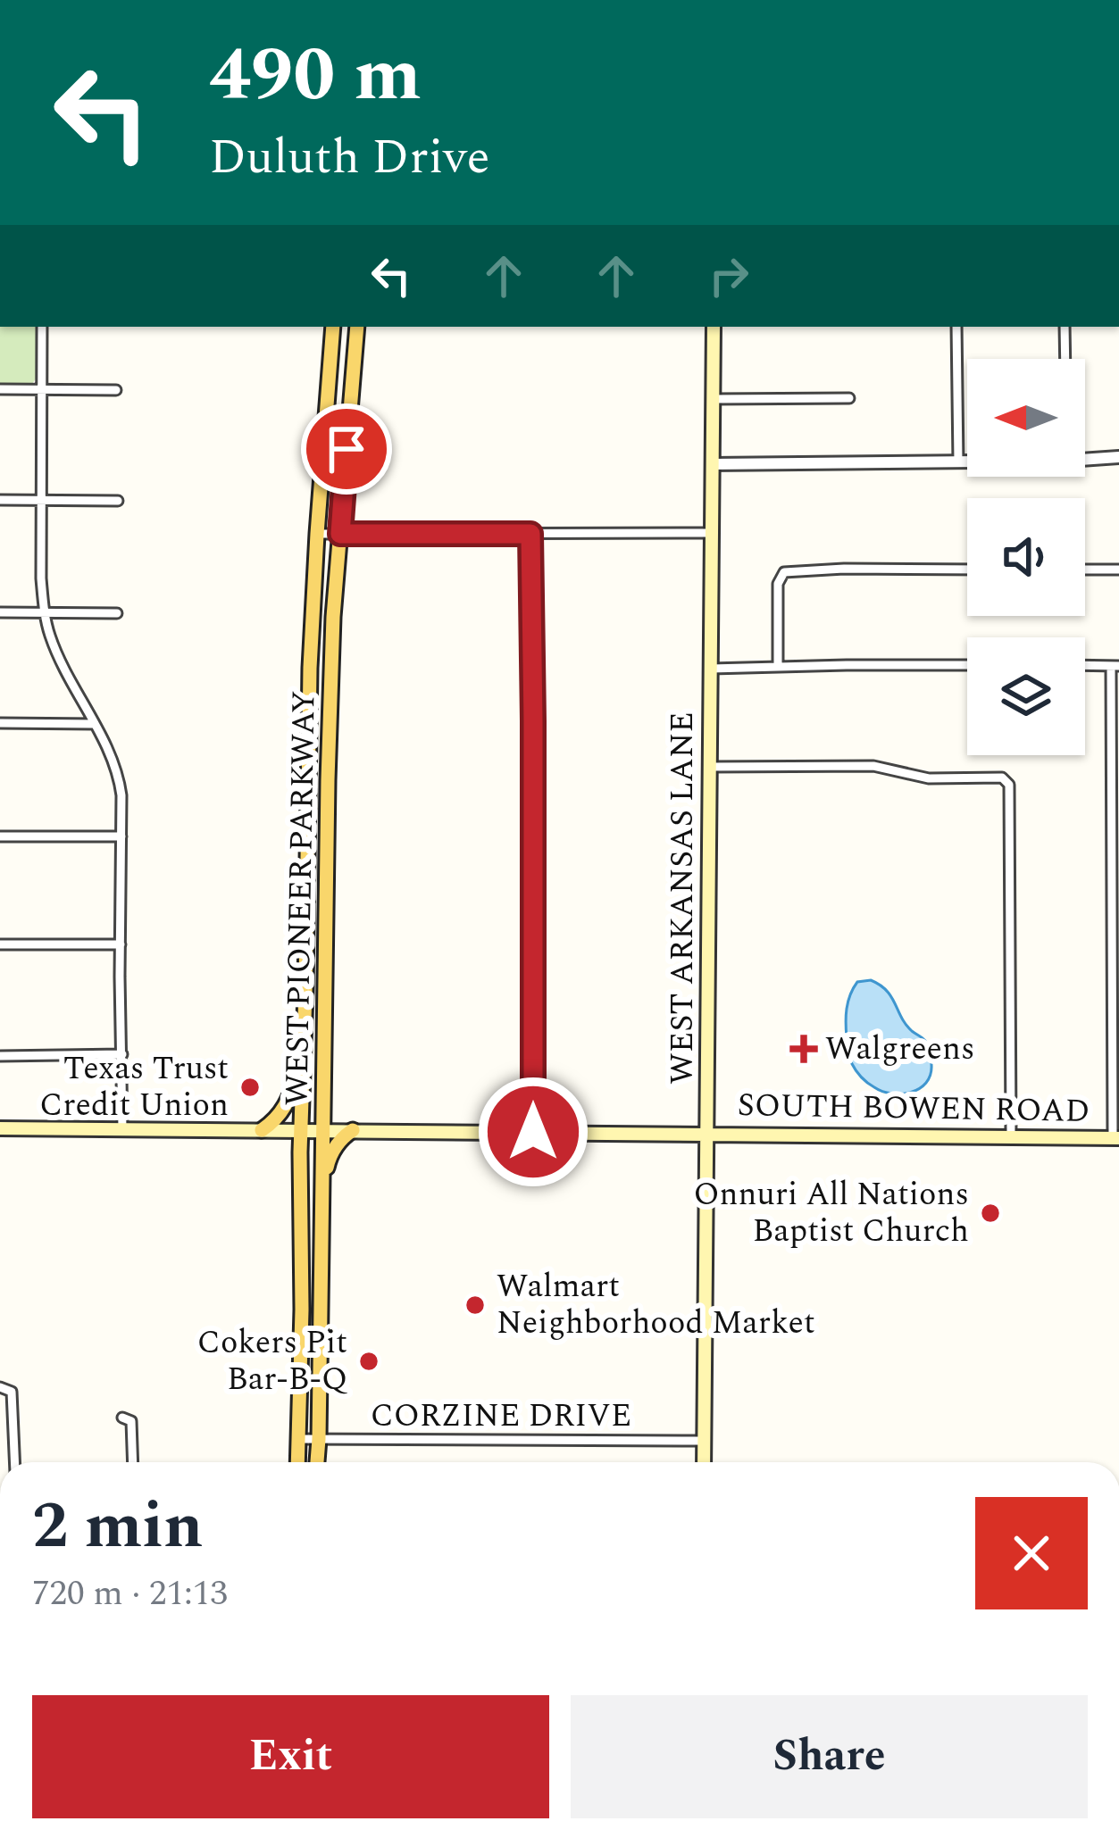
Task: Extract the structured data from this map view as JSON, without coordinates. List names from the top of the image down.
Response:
{
  "streets": {
    "main road": ["WEST PIONEER PARKWAY", "WEST ARKANSAS LANE", "SOUTH BOWEN ROAD"],
    "street": ["CORZINE DRIVE"]
  },
  "crossings": [
    ["WEST PIONEER PARKWAY", "SOUTH BOWEN ROAD"],
    ["WEST PIONEER PARKWAY", "CORZINE DRIVE"],
    ["WEST ARKANSAS LANE", "SOUTH BOWEN ROAD"],
    ["WEST ARKANSAS LANE", "CORZINE DRIVE"]
  ],
  "places": {
    "health": ["Walgreens"],
    "other": [
      "Texas Trust Credit Union",
      "Onnuri All Nations Baptist Church",
      "Walmart Neighborhood Market",
      "Cokers Pit Bar-B-Q"
    ]
  },
  "north": "left",
  "page": {
    "turn": ["490 m", "Duluth Drive"],
    "heading": ["2 min", "720 m · 21:13"],
    "buttons": ["Exit", "Share"]
  }
}
